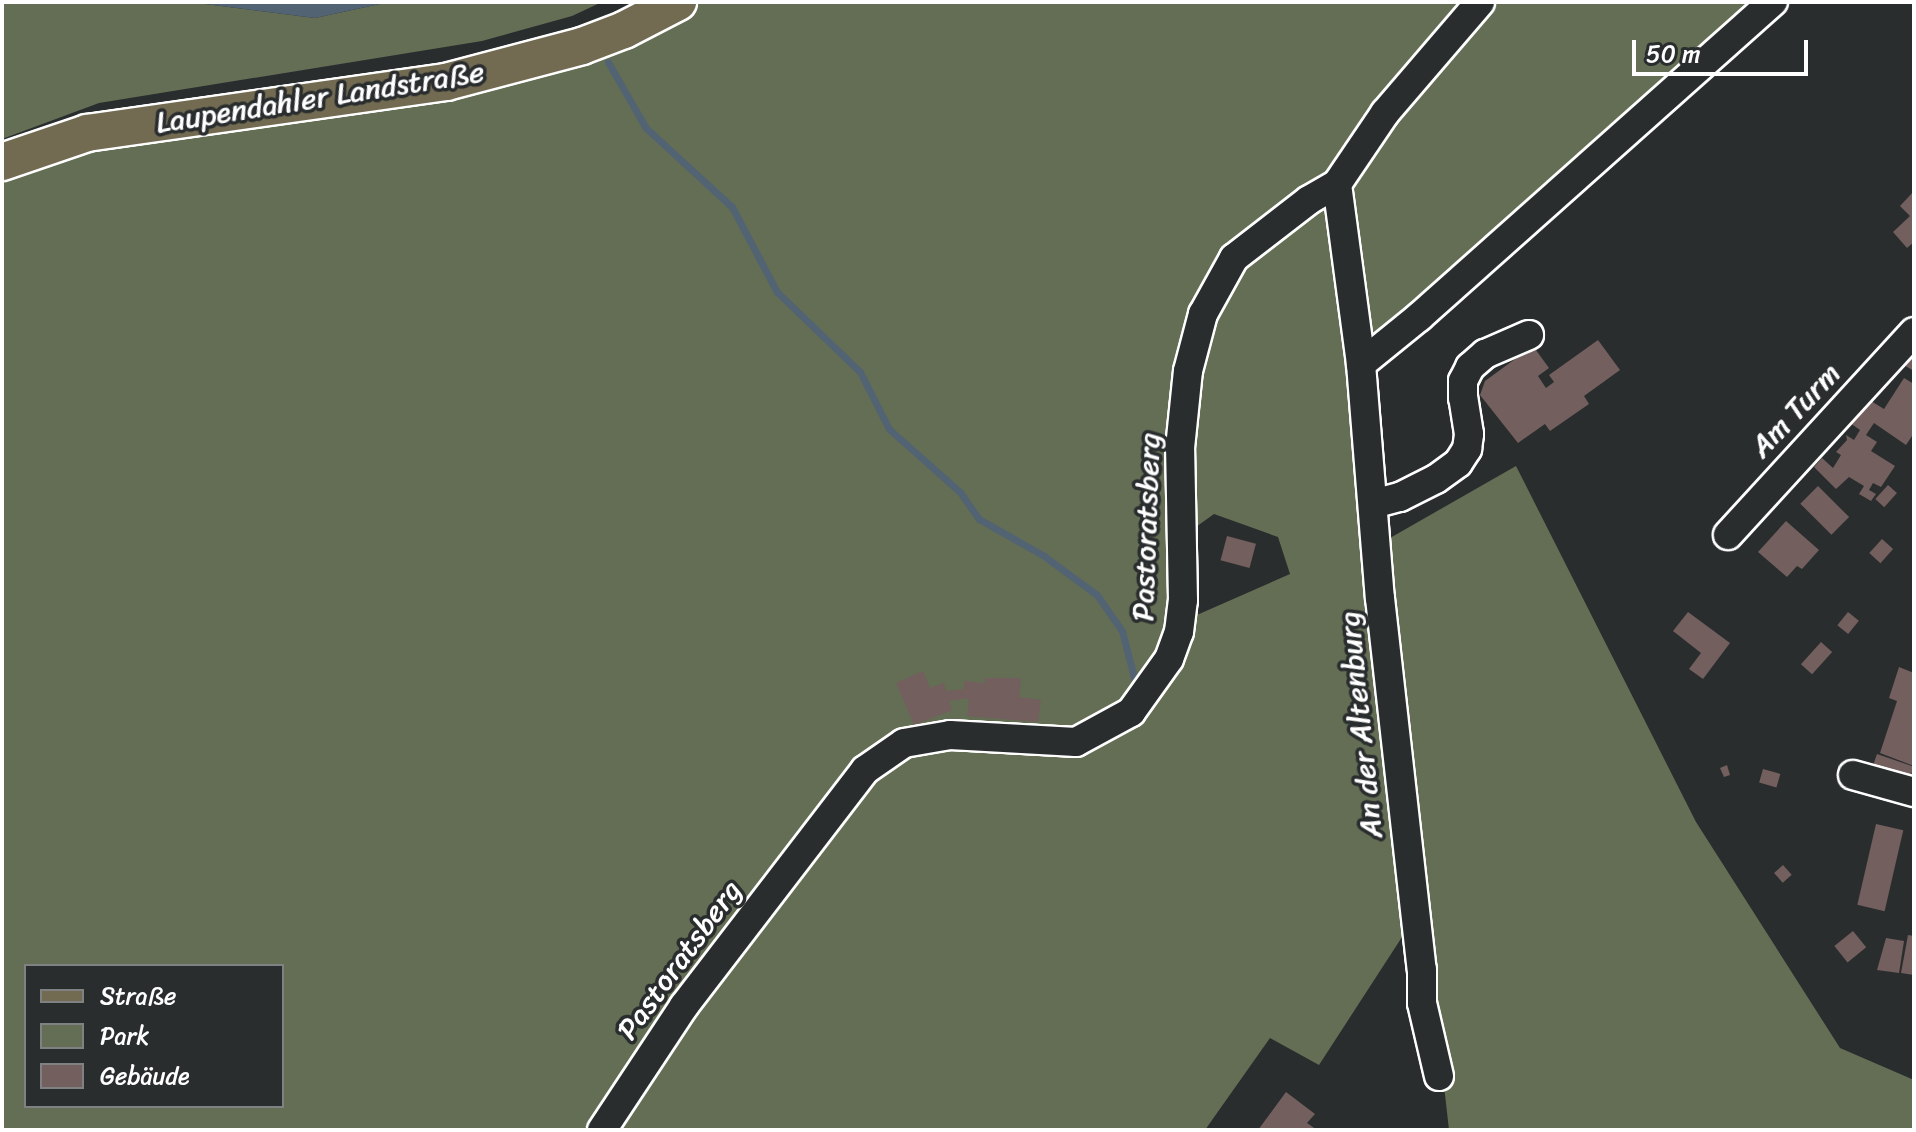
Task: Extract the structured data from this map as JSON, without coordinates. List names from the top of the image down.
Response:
{
  "streets": {
    "main road": ["Laupendahler Landstraße"],
    "street": ["Am Turm", "Pastoratsberg", "An der Altenburg"]
  },
  "crossings": [
    ["Pastoratsberg", "An der Altenburg"]
  ],
  "legend": ["Straße", "Park", "Gebäude"],
  "scale_bar": "50 m"
}
